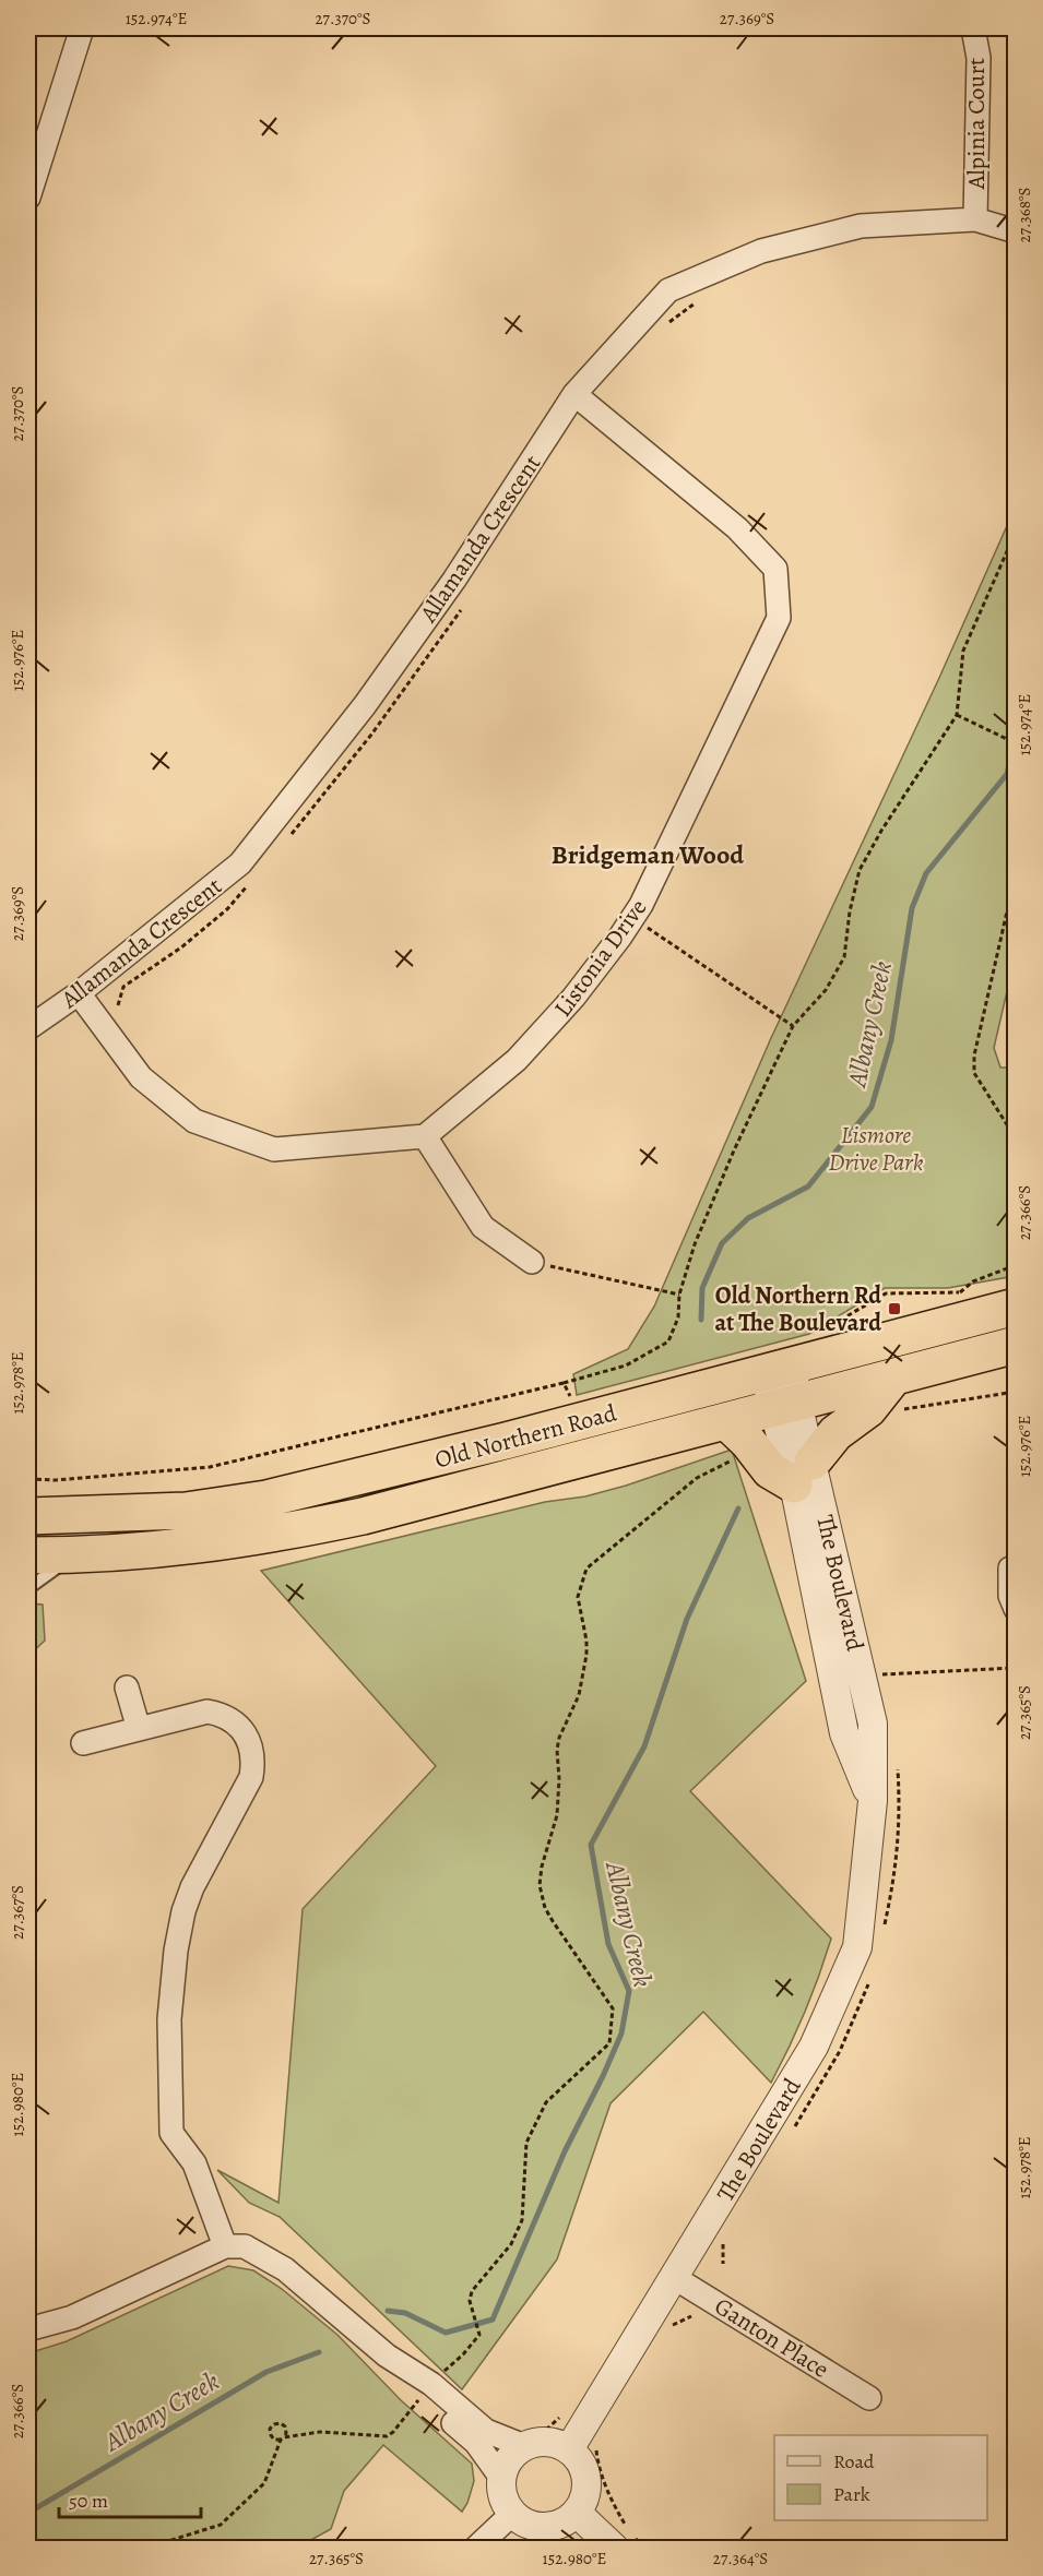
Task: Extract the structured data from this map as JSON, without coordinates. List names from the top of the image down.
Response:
{
  "streets": {
    "highway": ["Old Northern Road"],
    "street": [
      "Alpinia Court",
      "Allamanda Crescent",
      "Listonia Drive",
      "The Boulevard",
      "Ganton Place"
    ]
  },
  "crossings": [
    ["Alpinia Court", "Allamanda Crescent"],
    ["Allamanda Crescent", "Listonia Drive"],
    ["Old Northern Road", "The Boulevard"],
    ["The Boulevard", "Ganton Place"]
  ],
  "districts": ["Bridgeman Wood"],
  "water": ["Albany Creek"],
  "parks": ["Lismore Drive Park"],
  "places": {
    "transit": ["Old Northern Rd at The Boulevard"]
  },
  "legend": ["Road", "Park"],
  "scale_bar": "50 m",
  "coordinates": [
    "152.974°E",
    "27.370°S",
    "27.369°S",
    "27.368°S",
    "152.976°E",
    "27.366°S",
    "152.978°E",
    "27.365°S",
    "27.367°S",
    "152.980°E",
    "27.364°S"
  ]
}
